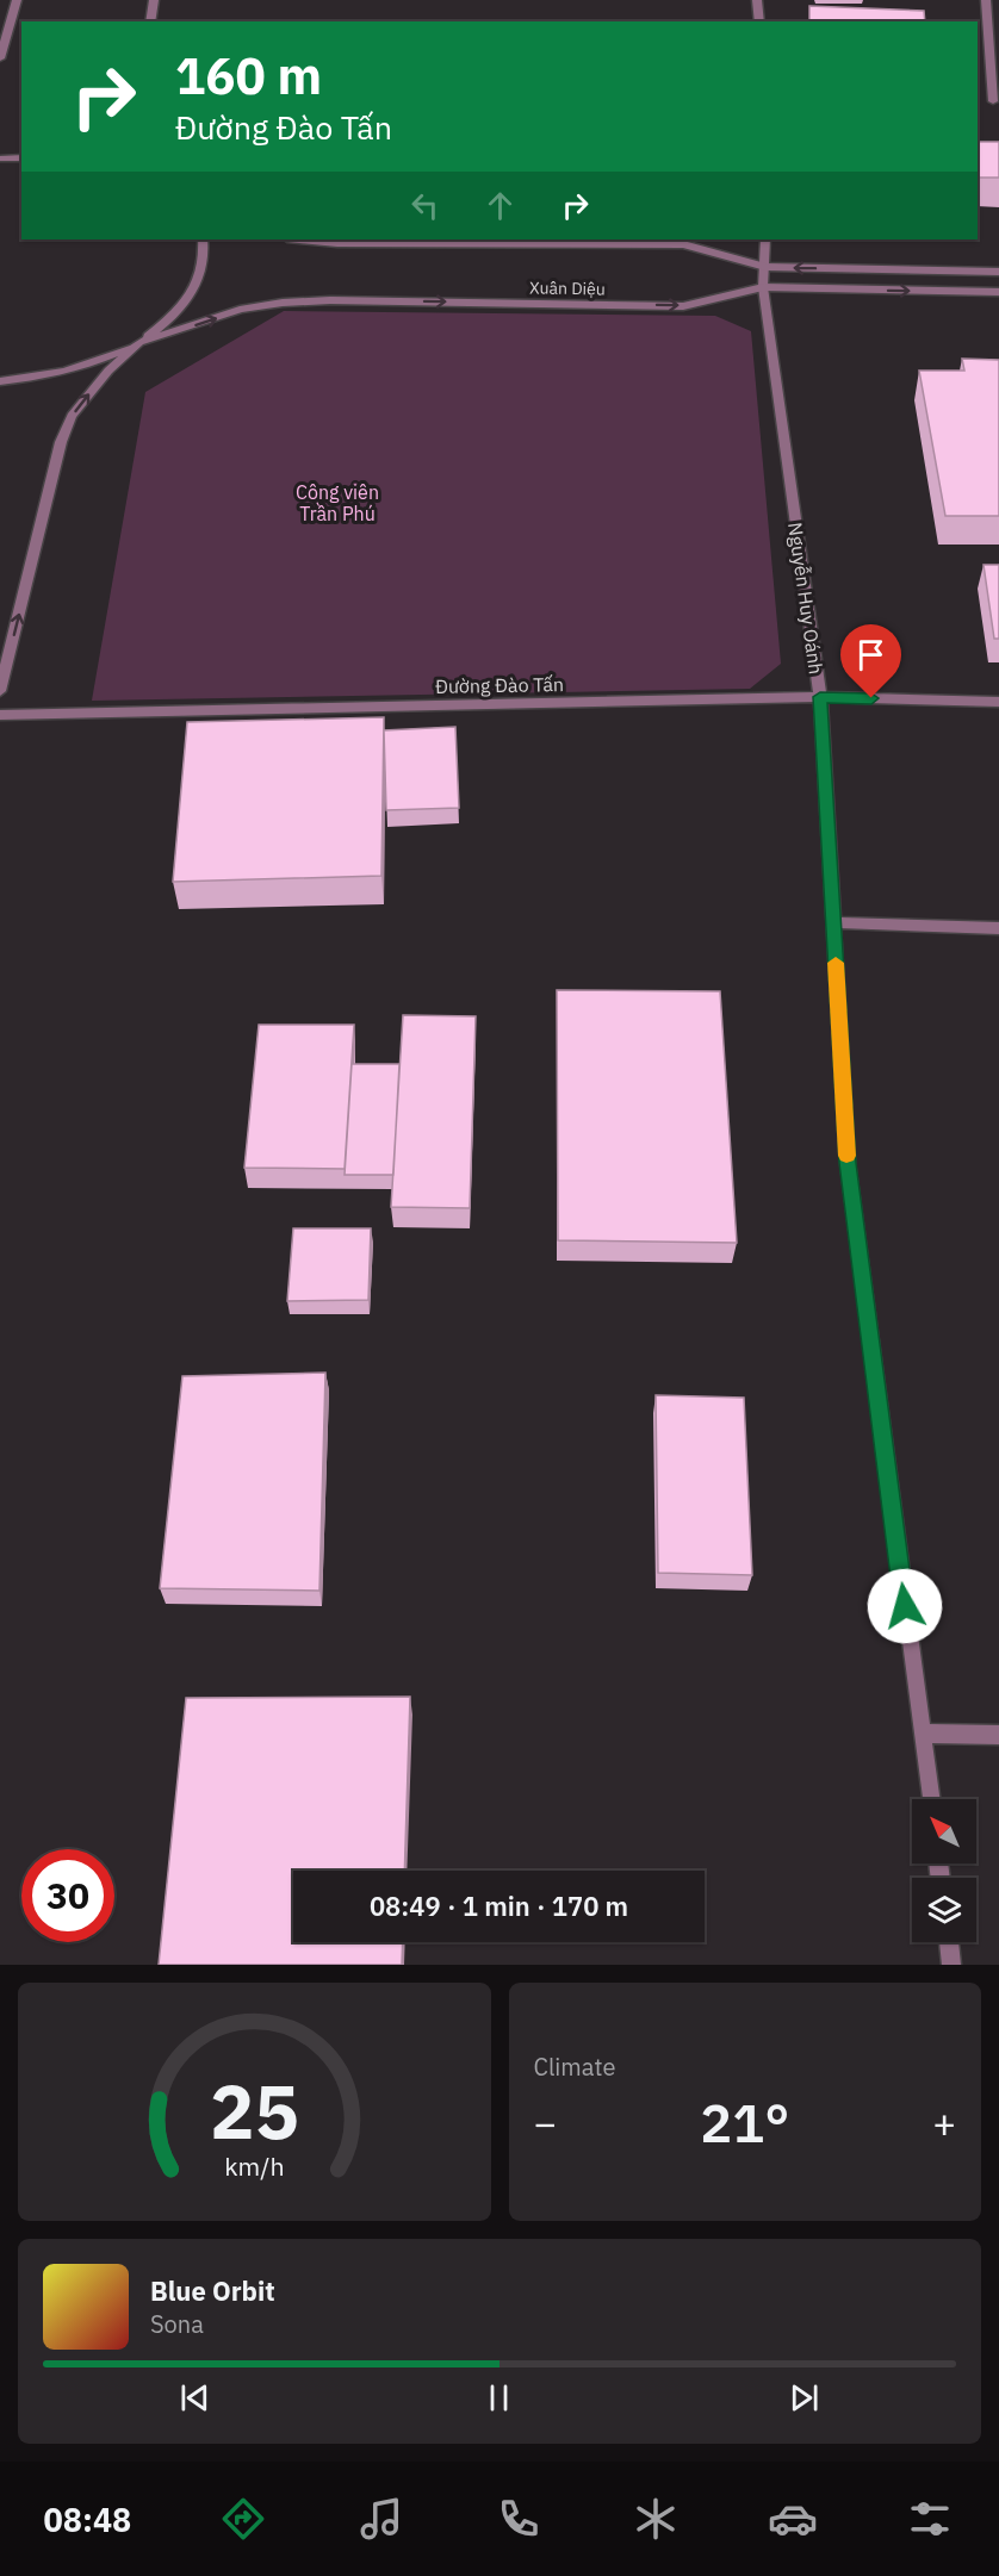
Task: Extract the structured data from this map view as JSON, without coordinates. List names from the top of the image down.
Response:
{
  "streets": {
    "street": ["Xuân Diệu", "Nguyễn Huy Oánh", "Đường Đào Tấn"]
  },
  "crossings": [
    ["Xuân Diệu", "Nguyễn Huy Oánh"],
    ["Nguyễn Huy Oánh", "Đường Đào Tấn"]
  ],
  "parks": ["Công viên Trần Phú"],
  "north": "top left",
  "page": {
    "turn": ["160 m", "Đường Đào Tấn"],
    "limit": "30",
    "trip": "08:49 · 1 min · 170 m",
    "tile": "Climate",
    "heat": ["−", "21°", "+"],
    "song": ["Blue Orbit", "Sona"],
    "tabs": "08:48",
    "gauge": ["25", "km/h"]
  }
}
